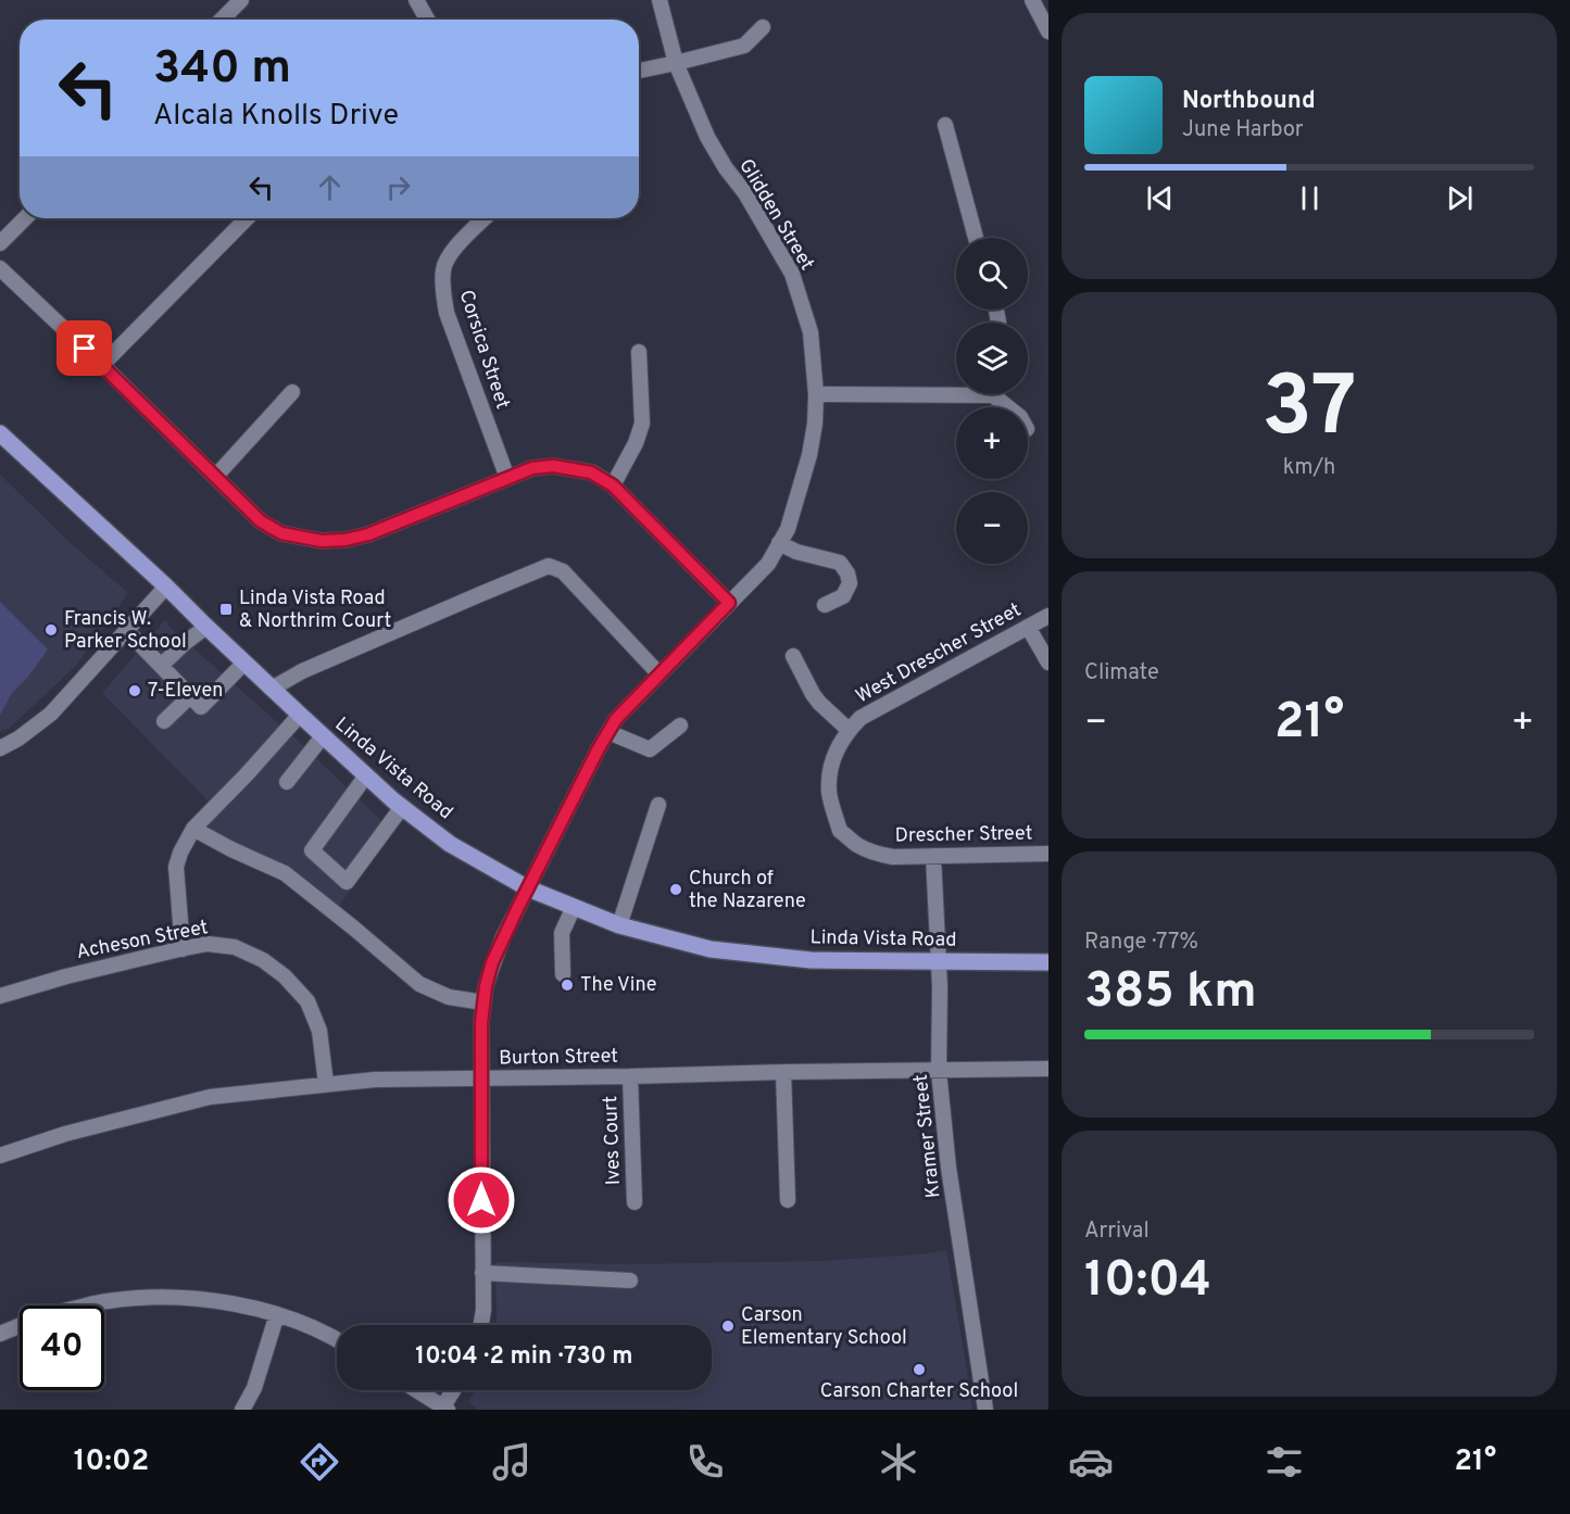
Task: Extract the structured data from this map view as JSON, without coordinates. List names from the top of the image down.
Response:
{
  "streets": {
    "main road": ["Linda Vista Road"],
    "street": [
      "Glidden Street",
      "Corsica Street",
      "West Drescher Street",
      "Drescher Street",
      "Acheson Street",
      "Burton Street",
      "Kramer Street",
      "Ives Court"
    ]
  },
  "crossings": [
    ["Glidden Street", "Linda Vista Road"],
    ["Glidden Street", "Burton Street"],
    ["West Drescher Street", "Drescher Street"],
    ["Linda Vista Road", "Kramer Street"],
    ["Drescher Street", "Kramer Street"],
    ["Acheson Street", "Burton Street"],
    ["Burton Street", "Kramer Street"],
    ["Burton Street", "Ives Court"]
  ],
  "places": {
    "transit": ["Linda Vista Road & Northrim Court"],
    "other": [
      "Francis W. Parker School",
      "7-Eleven",
      "Church of the Nazarene",
      "The Vine",
      "Carson Elementary School",
      "Carson Charter School"
    ]
  },
  "page": {
    "turn": ["340 m", "Alcala Knolls Drive"],
    "song": ["Northbound", "June Harbor"],
    "map_buttons": ["+", "−"],
    "tile": [
      ["37", "km/h"],
      "Climate",
      ["Range · 77%", "385 km"],
      ["Arrival", "10:04"]
    ],
    "heat": ["−", "21°", "+"],
    "limit": "40",
    "trip": "10:04 · 2 min · 730 m",
    "tabs": ["10:02", "21°"]
  }
}
